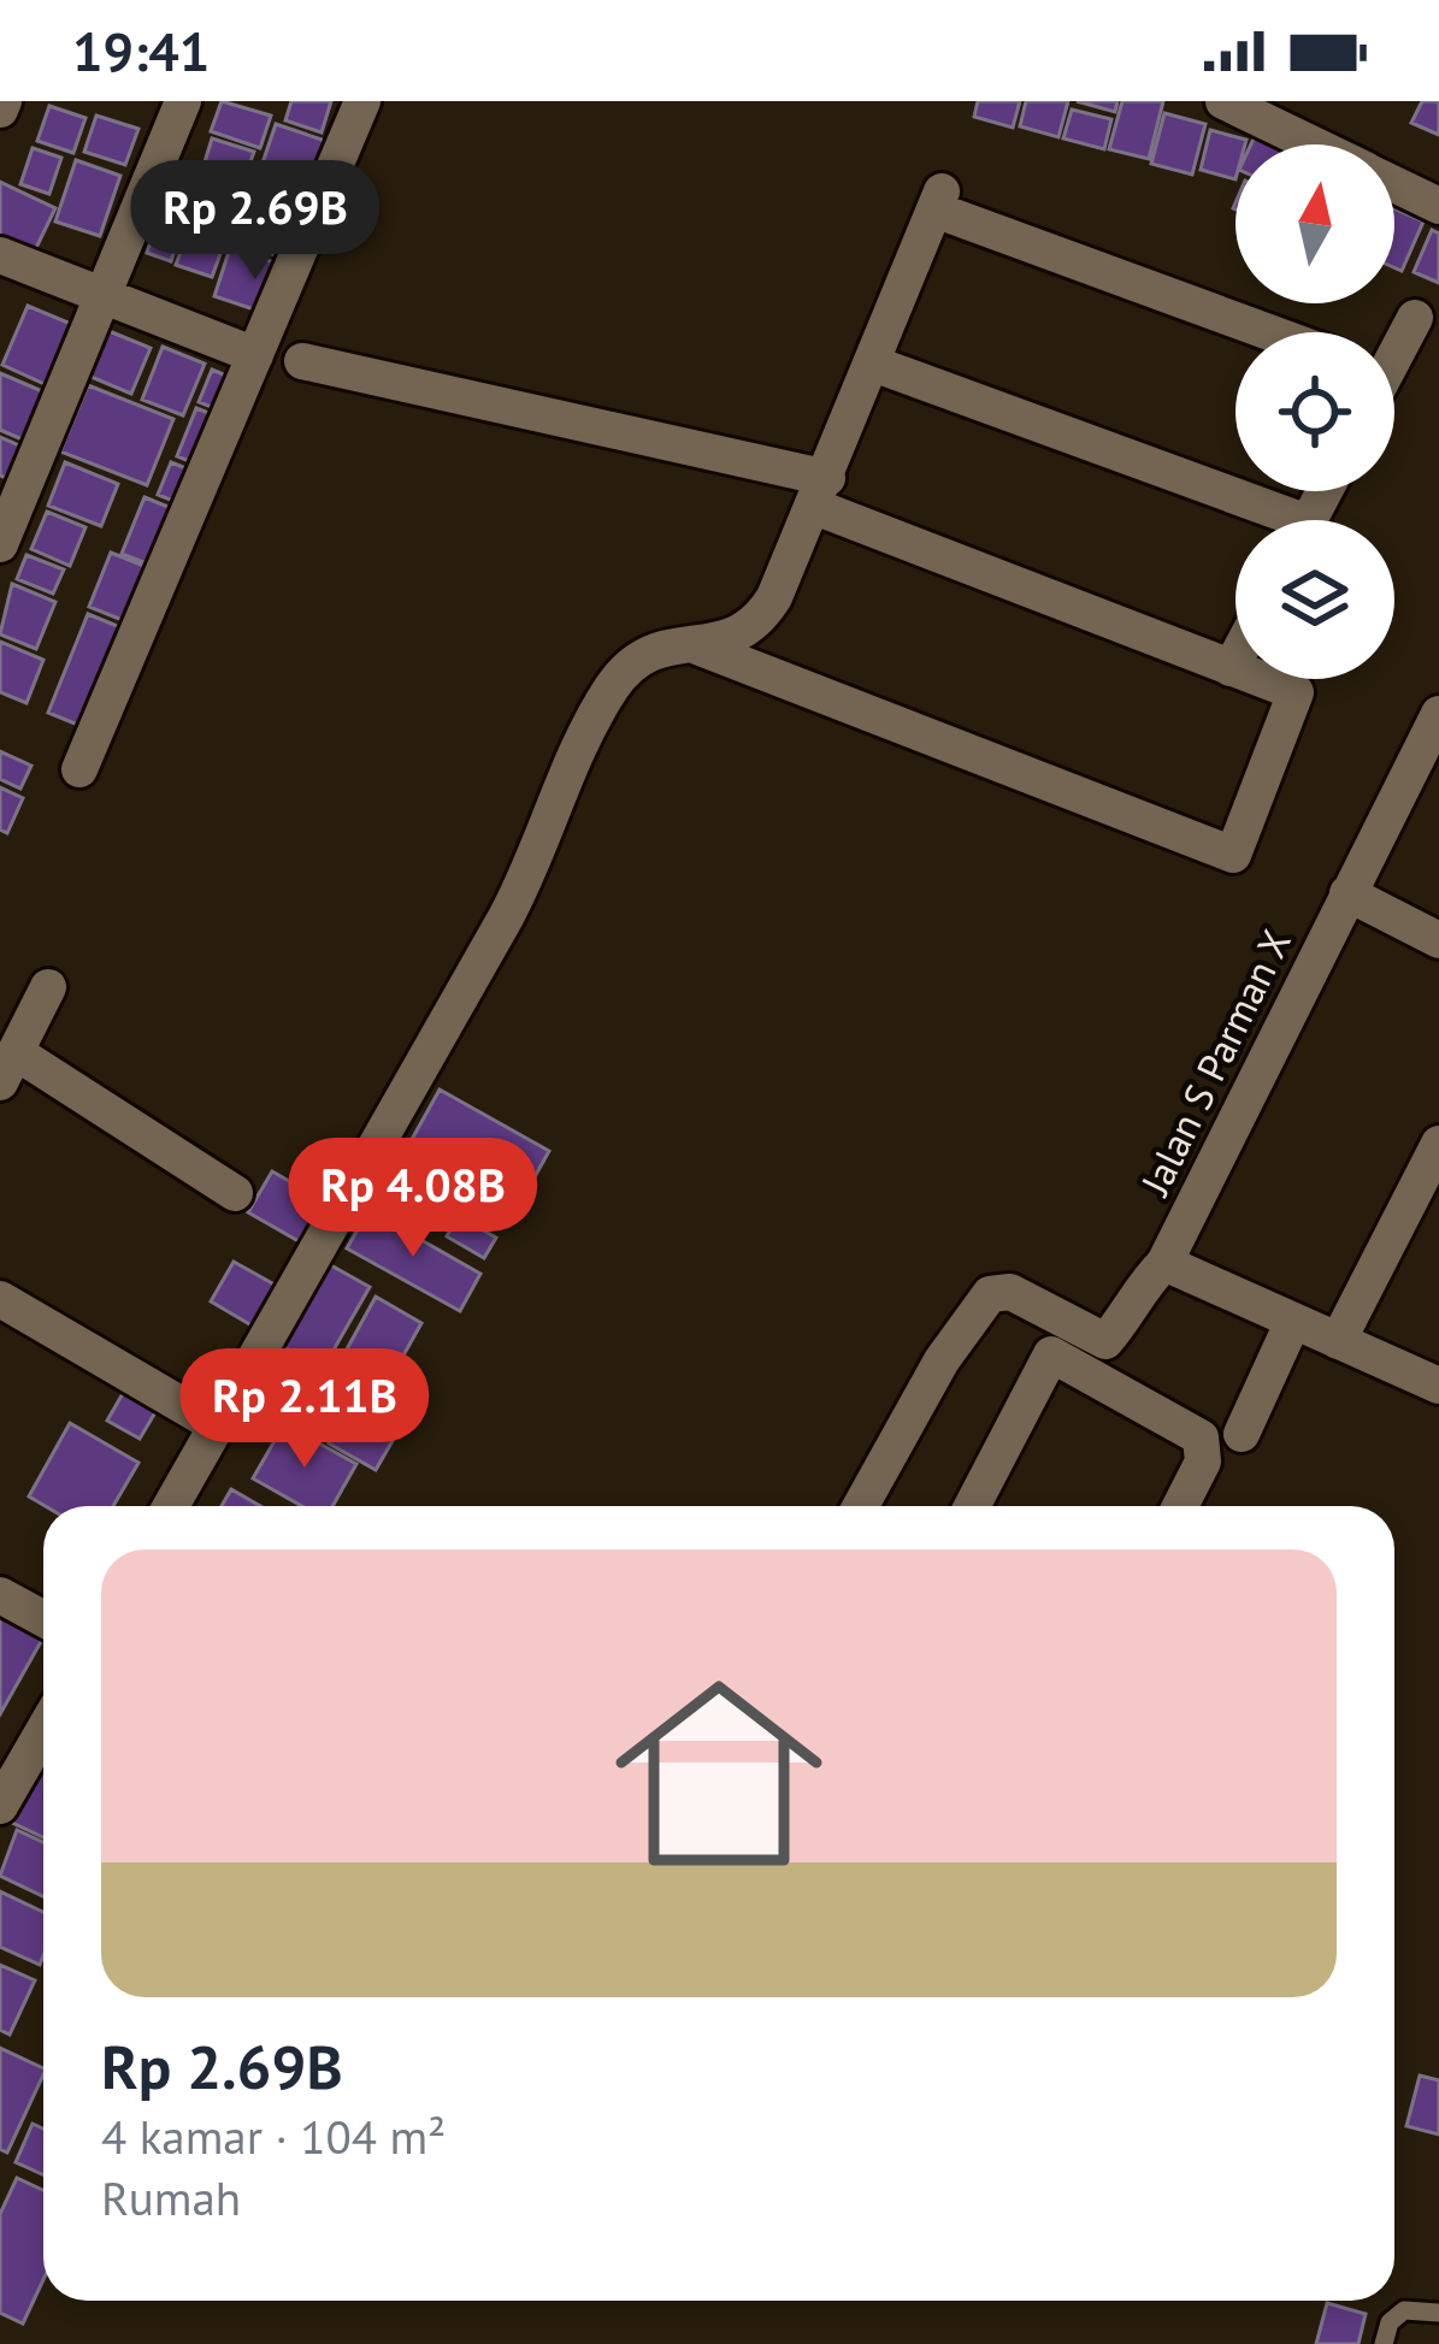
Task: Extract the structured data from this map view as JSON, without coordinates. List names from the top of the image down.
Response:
{
  "streets": {
    "street": ["Jalan S Parman X"]
  },
  "north": "top",
  "page": {
    "status": "19:41",
    "price": ["Rp 2.69B", "Rp 4.08B", "Rp 2.11B"],
    "list": [
      {
        "name": "Rp 2.69B",
        "note": "4 kamar · 104 m² · Rumah"
      }
    ]
  }
}
